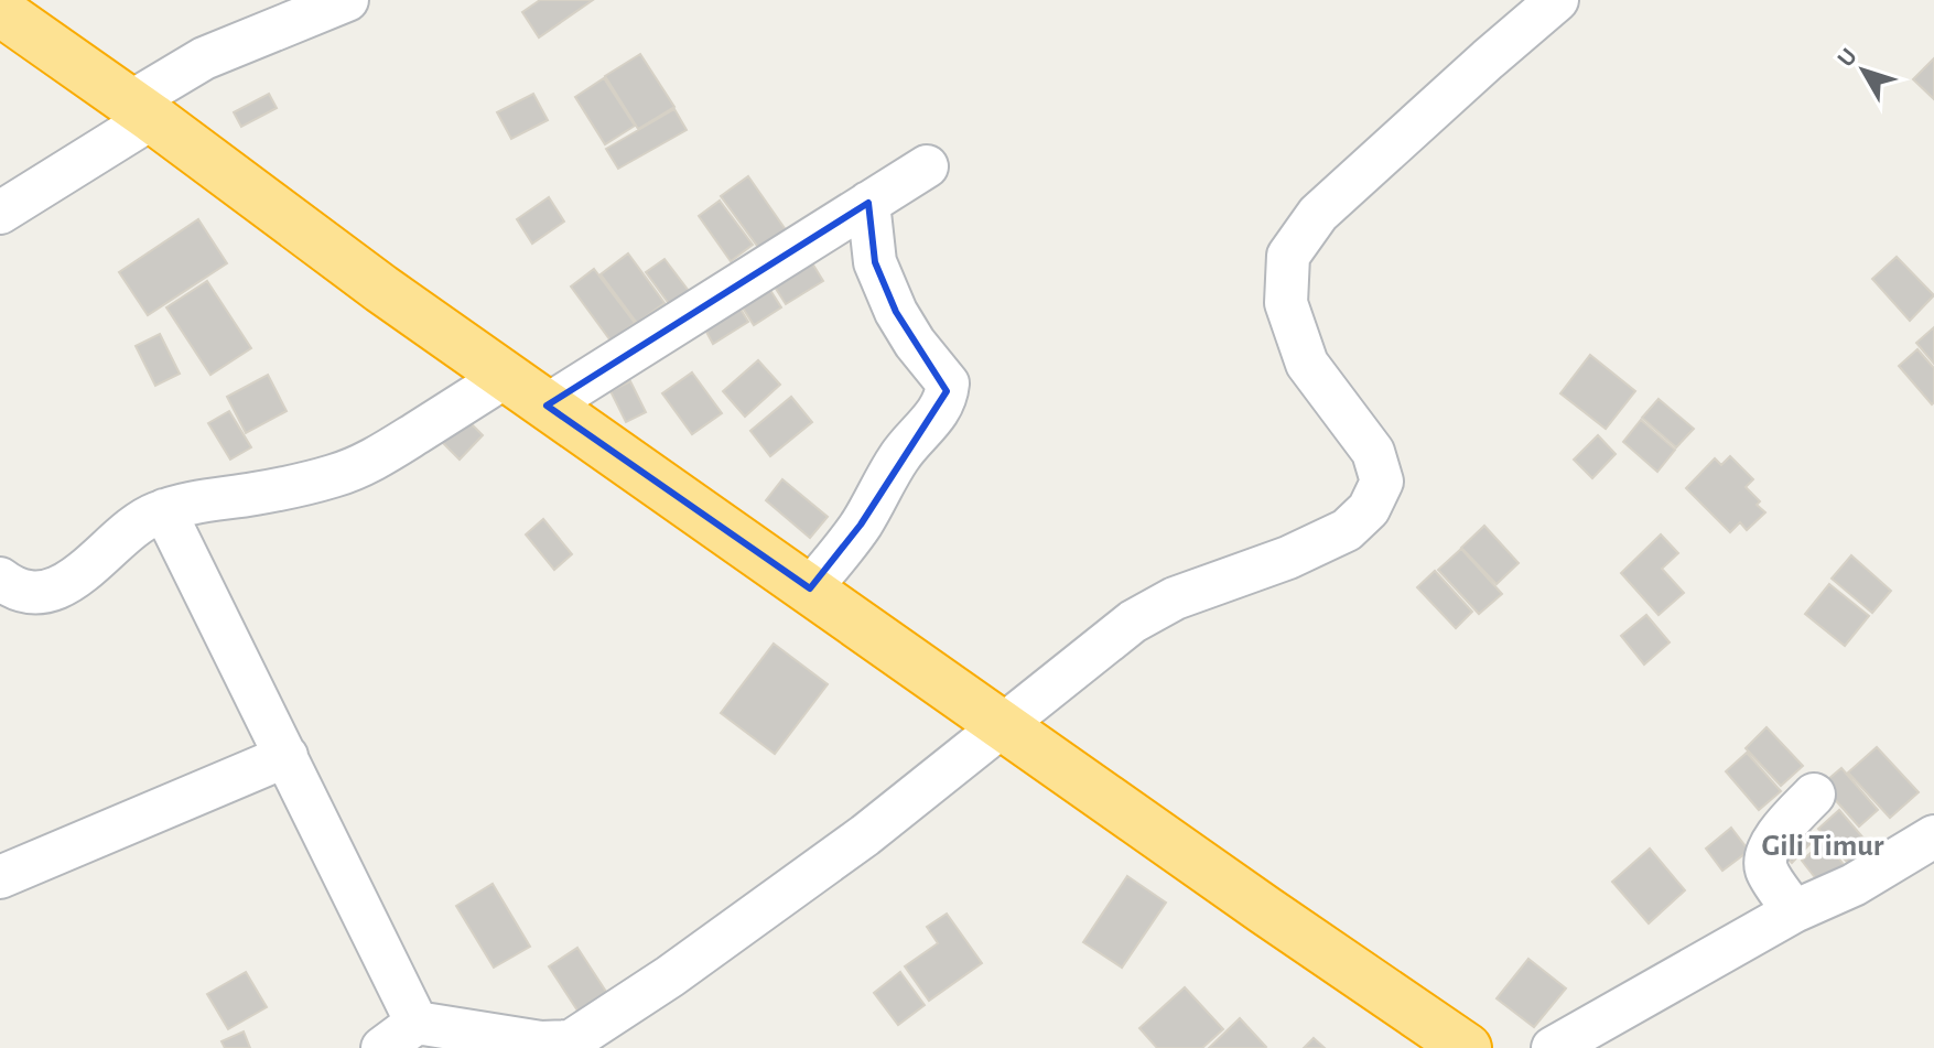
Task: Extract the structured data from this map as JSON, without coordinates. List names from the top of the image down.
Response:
{
  "districts": ["Gili Timur"],
  "north": "top left"
}
